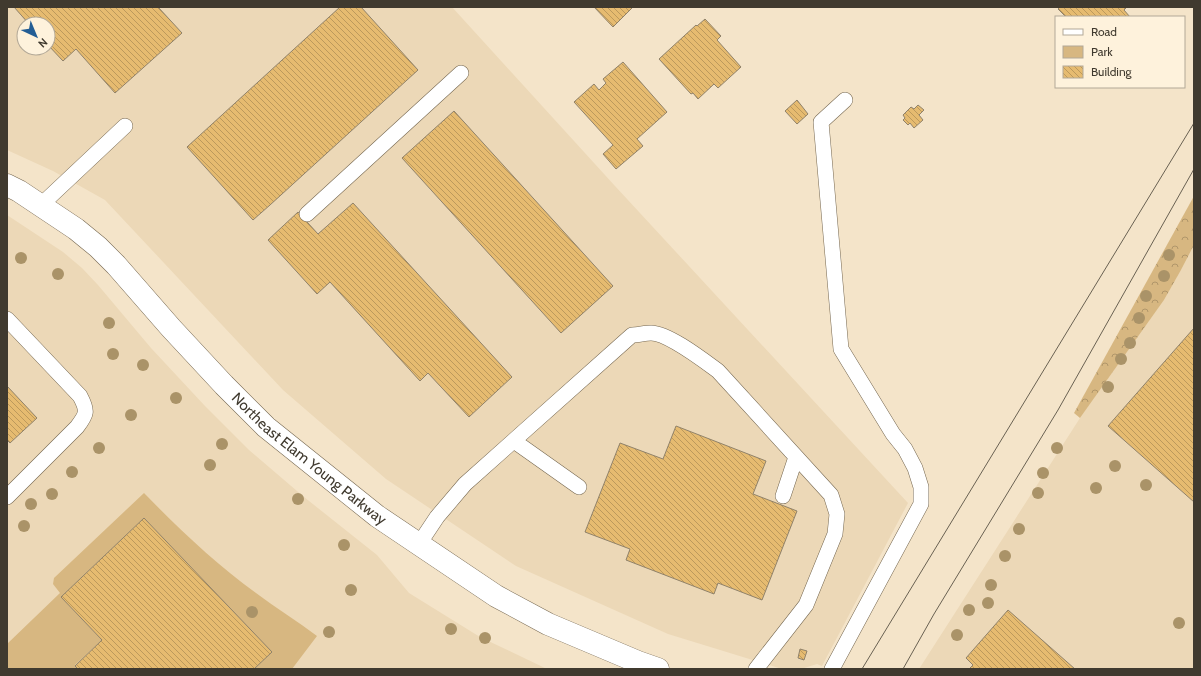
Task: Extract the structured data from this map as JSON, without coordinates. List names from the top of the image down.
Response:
{
  "streets": {
    "street": ["Northeast Elam Young Parkway"]
  },
  "legend": ["Road", "Park", "Building"],
  "north": "bottom right"
}
